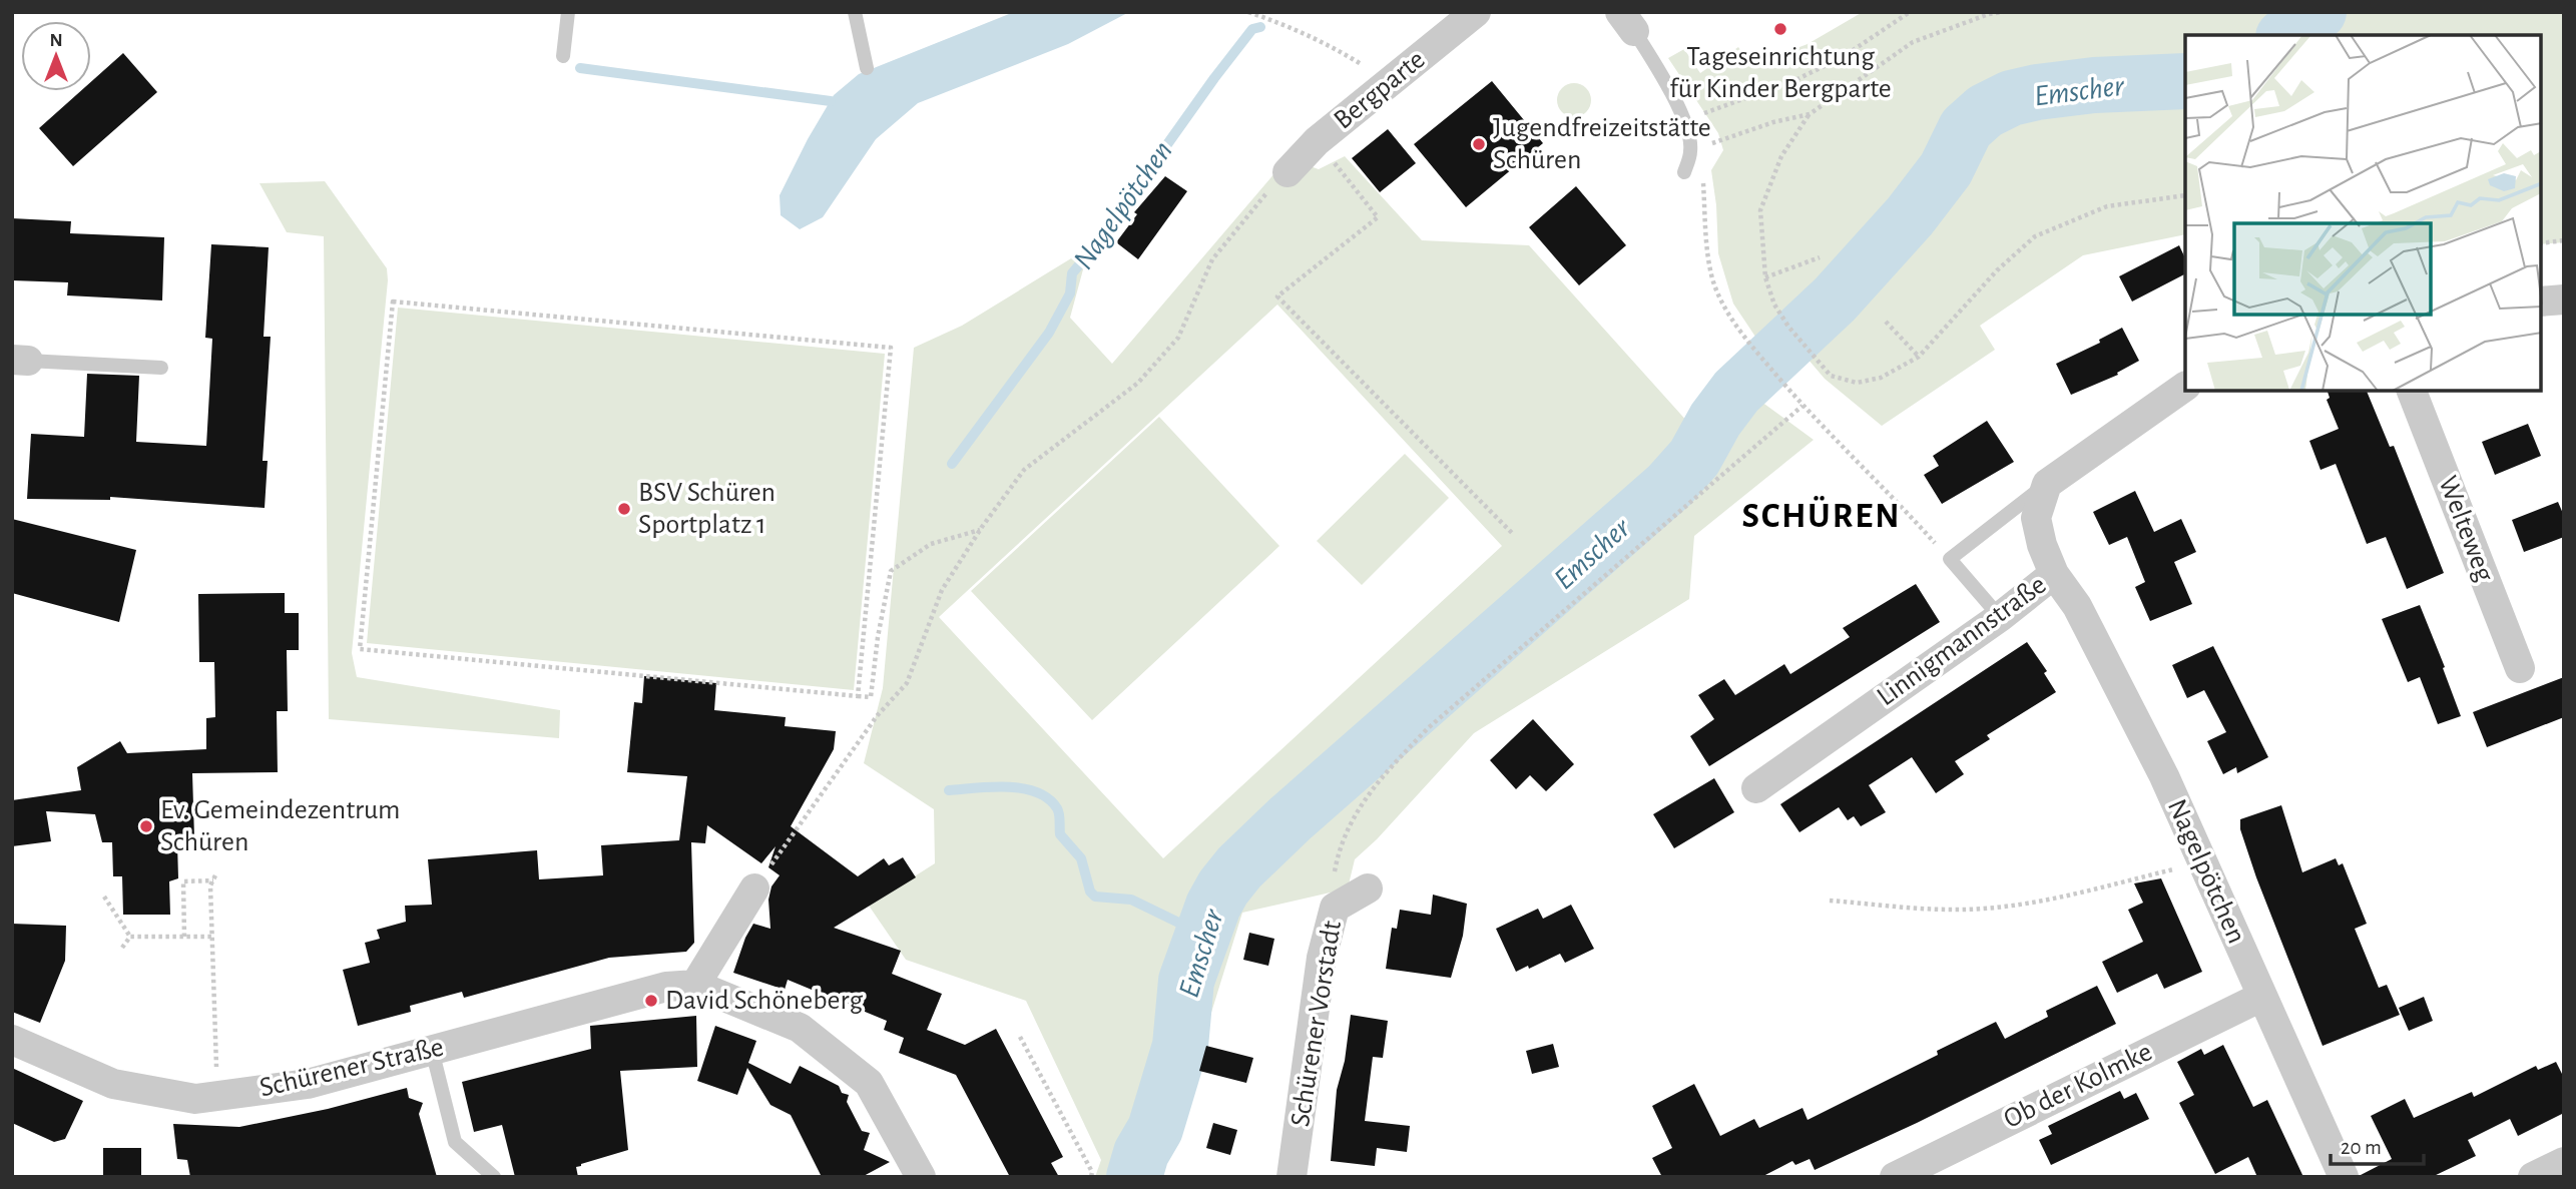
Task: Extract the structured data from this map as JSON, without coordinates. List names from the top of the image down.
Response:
{
  "streets": {
    "street": [
      "Bergparte",
      "Welteweg",
      "Linnigmannstraße",
      "Nagelpötchen",
      "Schürener Vorstadt",
      "Schürener Straße",
      "Ob der Kolmke"
    ]
  },
  "crossings": [
    ["Linnigmannstraße", "Nagelpötchen"],
    ["Nagelpötchen", "Ob der Kolmke"]
  ],
  "districts": ["SCHÜREN"],
  "water": ["Emscher", "Nagelpötchen"],
  "places": [
    "Tageseinrichtung für Kinder Bergparte",
    "Jugendfreizeitstätte Schüren",
    "BSV Schüren Sportplatz 1",
    "Ev. Gemeindezentrum Schüren",
    "David Schöneberg"
  ],
  "scale_bar": "20 m",
  "north": "top"
}
